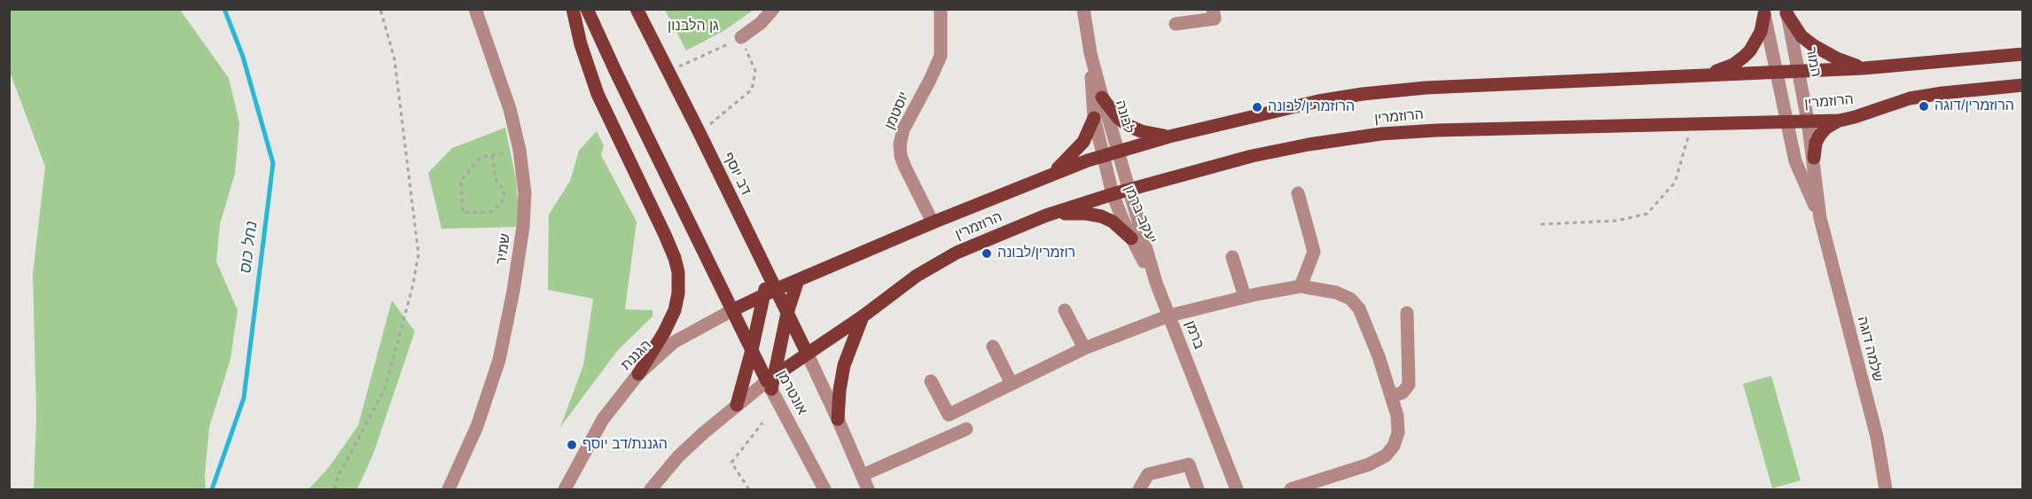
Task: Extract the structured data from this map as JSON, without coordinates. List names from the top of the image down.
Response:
{
  "streets": {
    "main road": [
      "הרוזמרין",
      "דב יוסף",
      "הגננת",
      "אונטרמן"
    ],
    "street": [
      "המור",
      "יוסטמן",
      "לבונה",
      "יעקב ברמן",
      "שמיר",
      "ברמן",
      "שלמה דוגה"
    ]
  },
  "crossings": [
    ["המור", "הרוזמרין"],
    ["המור", "שלמה דוגה"],
    ["הרוזמרין", "יוסטמן"],
    ["הרוזמרין", "לבונה"],
    ["הרוזמרין", "דב יוסף"],
    ["הרוזמרין", "יעקב ברמן"],
    ["הרוזמרין", "ברמן"],
    ["הרוזמרין", "שלמה דוגה"],
    ["הרוזמרין", "הגננת"],
    ["הרוזמרין", "אונטרמן"],
    ["לבונה", "יעקב ברמן"],
    ["לבונה", "ברמן"],
    ["דב יוסף", "הגננת"],
    ["דב יוסף", "אונטרמן"],
    ["יעקב ברמן", "ברמן"],
    ["הגננת", "אונטרמן"]
  ],
  "water": ["נחל כוס"],
  "parks": ["גן הלבנון"],
  "places": [
    "הרוזמרין/דוגה",
    "הרוזמרין/לבונה",
    "רוזמרין/לבונה",
    "הגננת/דב יוסף"
  ]
}
